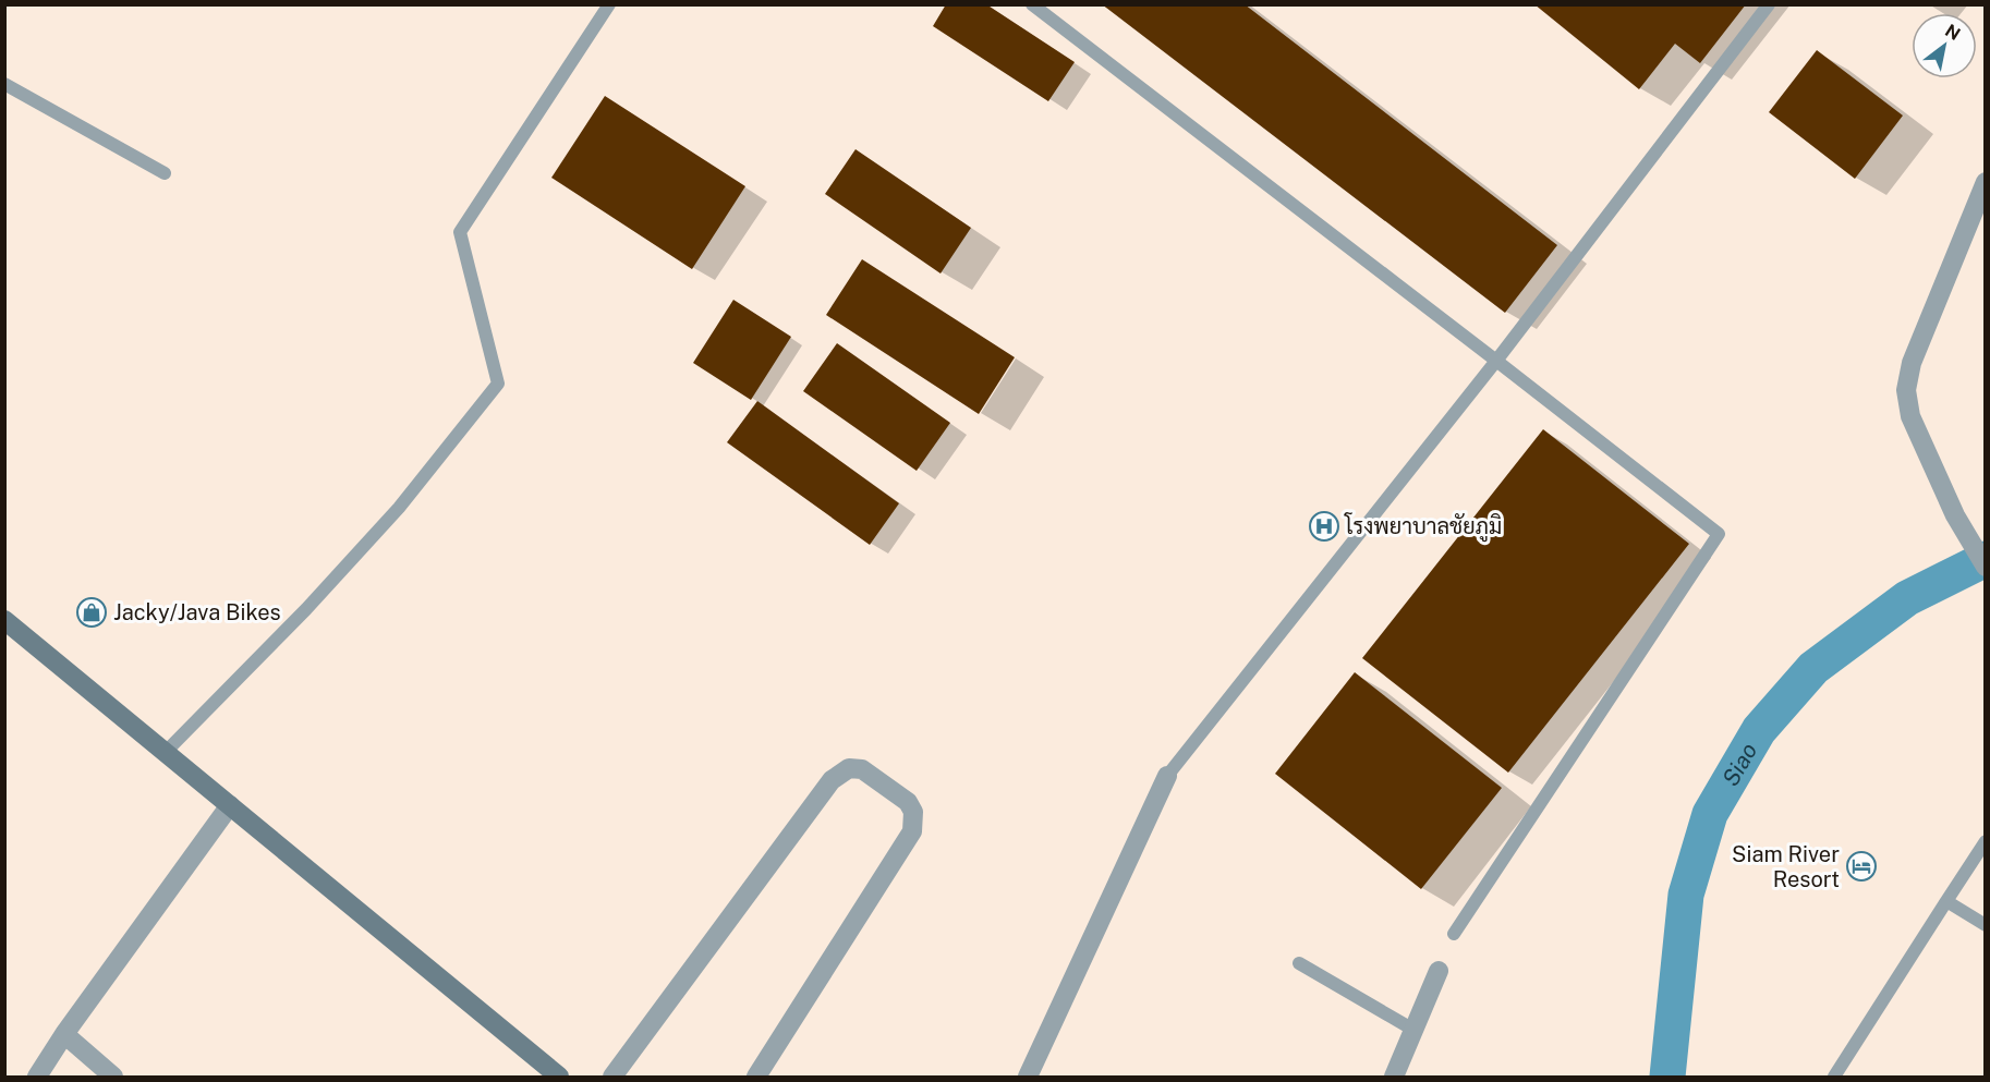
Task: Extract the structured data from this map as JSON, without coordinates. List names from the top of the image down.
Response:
{
  "water": ["Siao"],
  "places": {
    "hospital": ["โรงพยาบาลชัยภูมิ"],
    "shop": ["Jacky/Java Bikes"],
    "hotel": ["Siam River Resort"]
  },
  "north": "top right"
}
